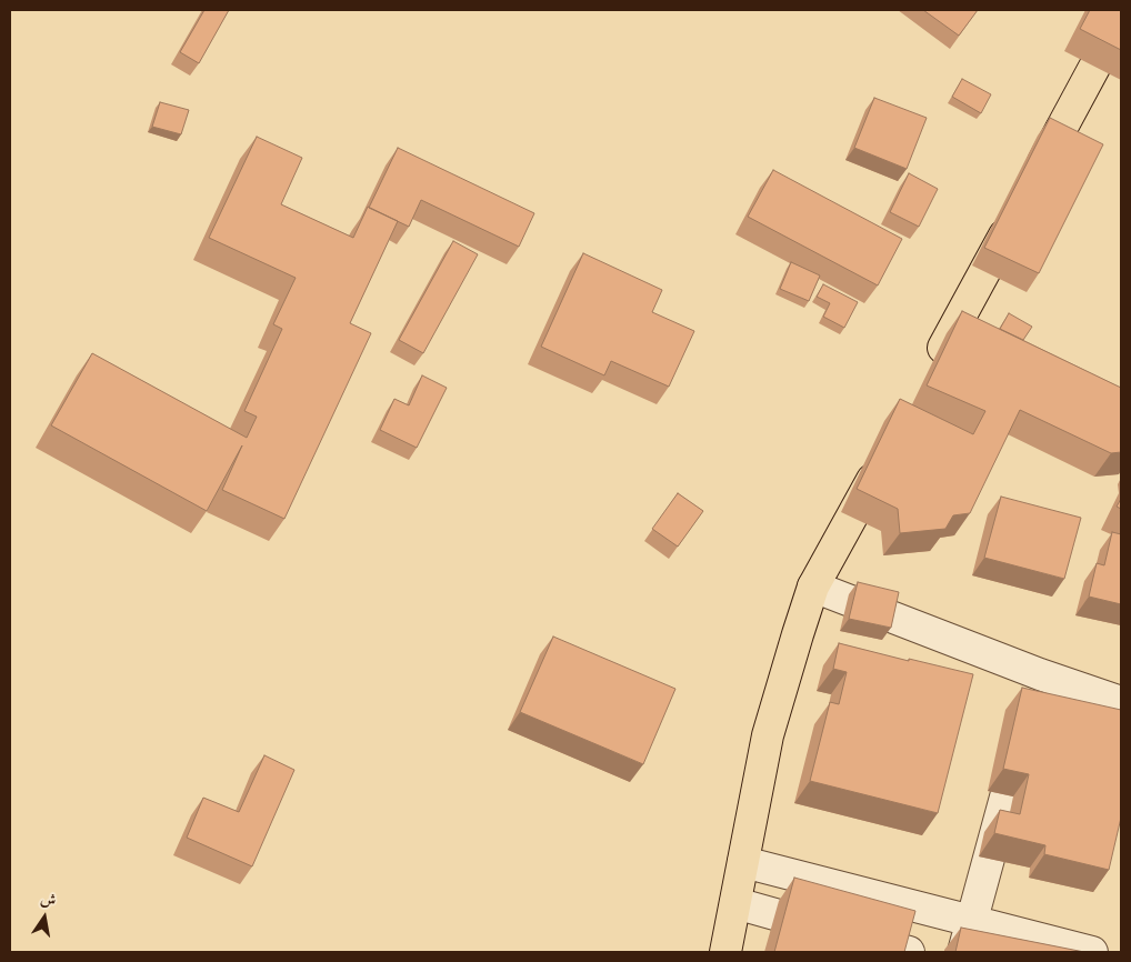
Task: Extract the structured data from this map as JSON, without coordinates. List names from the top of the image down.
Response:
{
  "north": "top"
}
